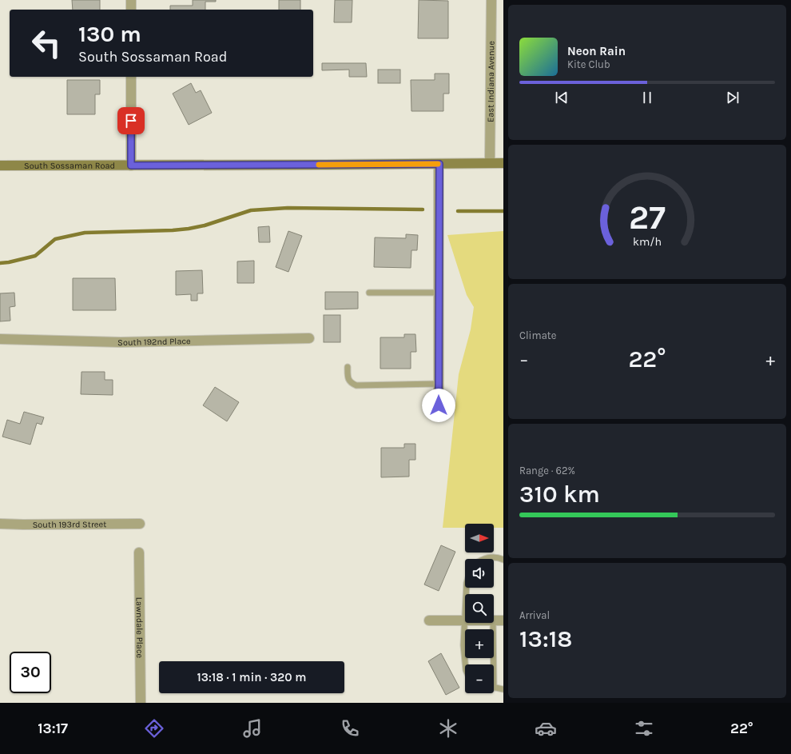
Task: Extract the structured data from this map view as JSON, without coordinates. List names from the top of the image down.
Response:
{
  "streets": {
    "main road": ["South Sossaman Road"],
    "street": [
      "East Indiana Avenue",
      "South 192nd Place",
      "South 193rd Street",
      "Lawndale Place"
    ]
  },
  "crossings": [
    ["East Indiana Avenue", "South Sossaman Road"]
  ],
  "north": "right",
  "page": {
    "turn": ["130 m", "South Sossaman Road"],
    "song": ["Neon Rain", "Kite Club"],
    "tile": [
      "Climate",
      ["Range · 62%", "310 km"],
      ["Arrival", "13:18"]
    ],
    "heat": ["−", "22°", "+"],
    "map_buttons": ["+", "−"],
    "limit": "30",
    "trip": "13:18 · 1 min · 320 m",
    "tabs": ["13:17", "22°"],
    "gauge": ["27", "km/h"]
  }
}
